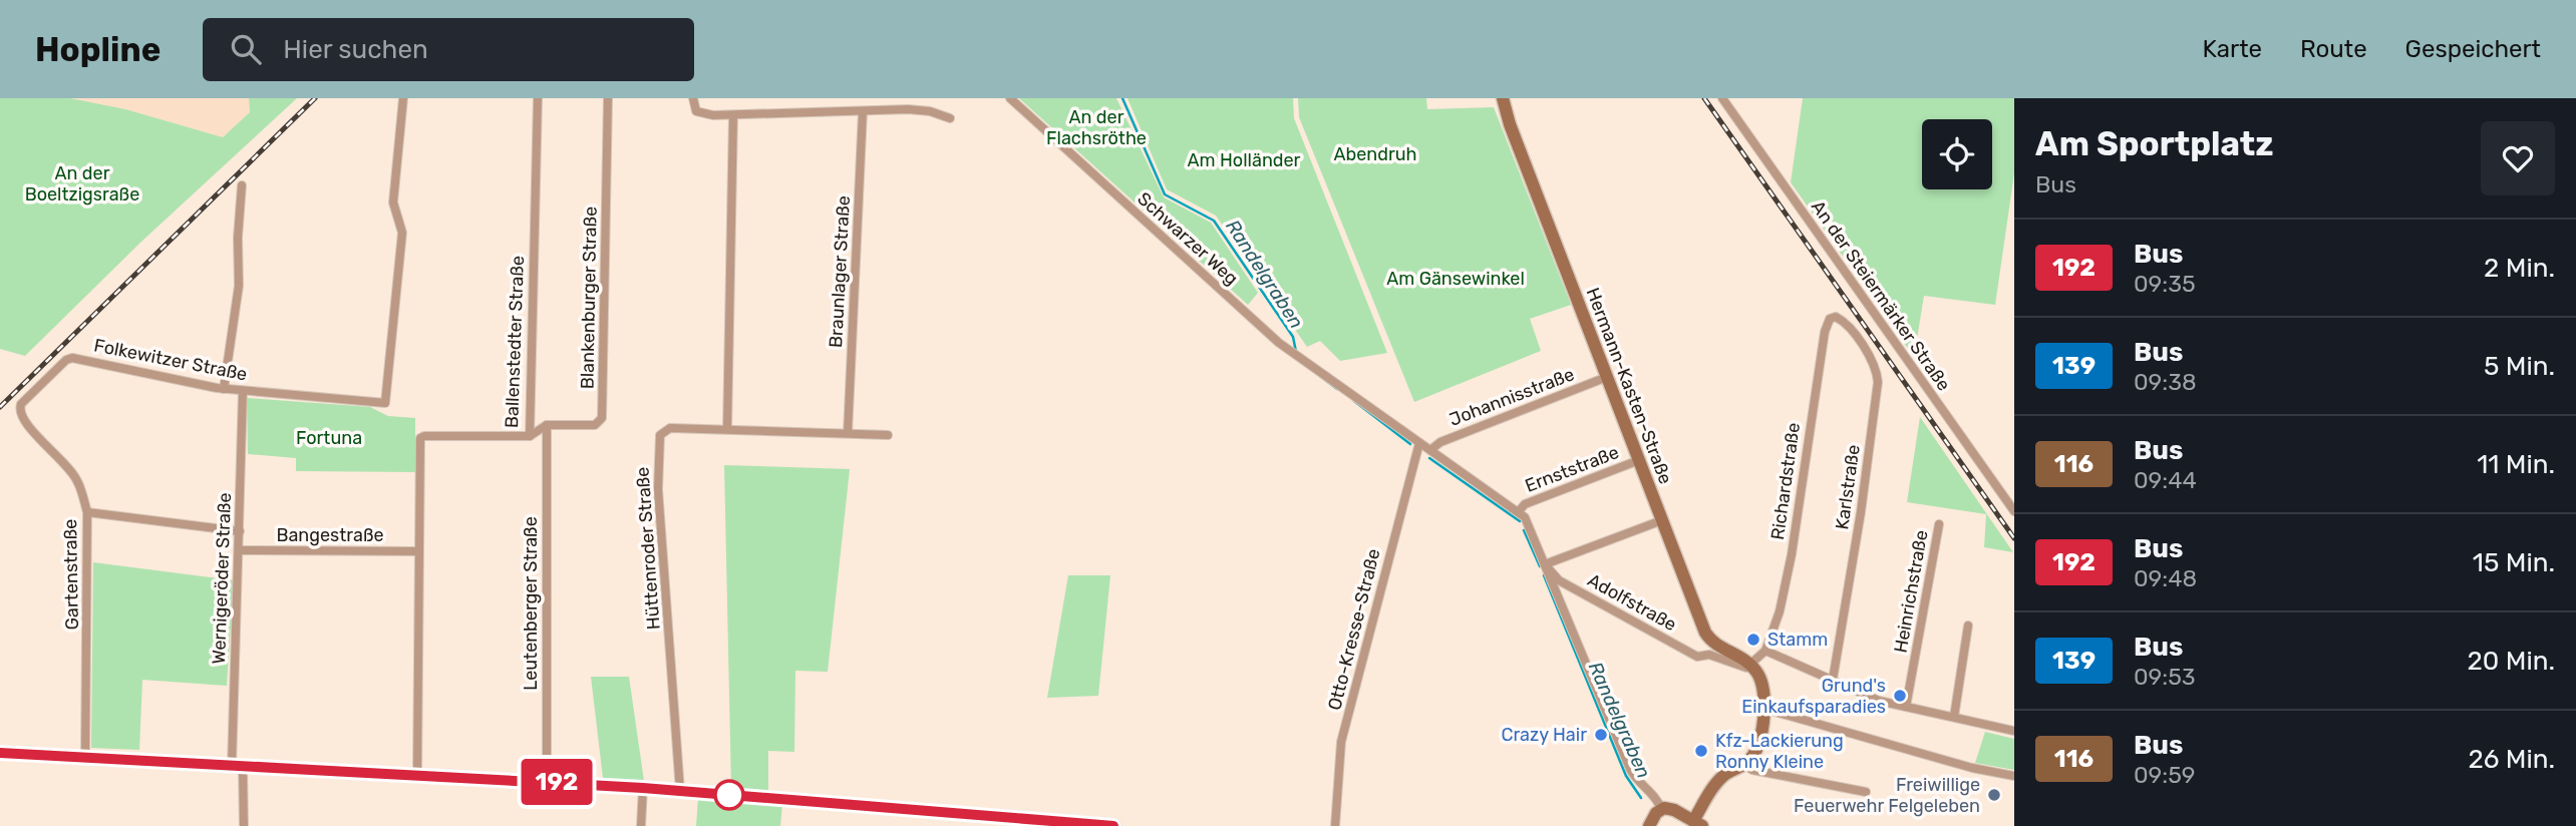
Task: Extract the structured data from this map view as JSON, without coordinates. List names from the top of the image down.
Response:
{
  "streets": {
    "street": [
      "Schwarzer Weg",
      "Braunlager Straße",
      "An der Steiermärker Straße",
      "Blankenburger Straße",
      "Ballenstedter Straße",
      "Folkewitzer Straße",
      "Hermann-Kasten-Straße",
      "Johannisstraße",
      "Ernststraße",
      "Richardstraße",
      "Karlstraße",
      "Bangestraße",
      "Hüttenroder Straße",
      "Gartenstraße",
      "Wernigeröder Straße",
      "Heinrichstraße",
      "Adolfstraße",
      "Leutenberger Straße",
      "Otto-Kresse-Straße"
    ]
  },
  "crossings": [
    ["Schwarzer Weg", "Otto-Kresse-Straße"],
    ["Braunlager Straße", "Hüttenroder Straße"],
    ["Blankenburger Straße", "Leutenberger Straße"],
    ["Ballenstedter Straße", "Bangestraße"],
    ["Folkewitzer Straße", "Gartenstraße"],
    ["Folkewitzer Straße", "Wernigeröder Straße"],
    ["Hermann-Kasten-Straße", "Johannisstraße"],
    ["Hermann-Kasten-Straße", "Ernststraße"],
    ["Hermann-Kasten-Straße", "Adolfstraße"],
    ["Richardstraße", "Karlstraße"],
    ["Bangestraße", "Wernigeröder Straße"]
  ],
  "water": ["Randelgraben"],
  "parks": [
    "An der Flachsröthe",
    "Abendruh",
    "Am Holländer",
    "An der Boeltzigsraße",
    "Am Gänsewinkel",
    "Fortuna"
  ],
  "places": [
    "Stamm",
    "Grund's Einkaufsparadies",
    "Crazy Hair",
    "Kfz-Lackierung Ronny Kleine",
    "Freiwillige Feuerwehr Felgeleben"
  ],
  "lines": ["bus line 192"],
  "page": {
    "header": "Hopline",
    "search": "Hier suchen",
    "nav": ["Karte", "Route", "Gespeichert"],
    "on_map": "192",
    "heading": ["Am Sportplatz", "Bus"],
    "list": [
      {
        "mark": "192",
        "name": "Bus",
        "note": "09:35",
        "value": "2 Min."
      },
      {
        "mark": "139",
        "name": "Bus",
        "note": "09:38",
        "value": "5 Min."
      },
      {
        "mark": "116",
        "name": "Bus",
        "note": "09:44",
        "value": "11 Min."
      },
      {
        "mark": "192",
        "name": "Bus",
        "note": "09:48",
        "value": "15 Min."
      },
      {
        "mark": "139",
        "name": "Bus",
        "note": "09:53",
        "value": "20 Min."
      },
      {
        "mark": "116",
        "name": "Bus",
        "note": "09:59",
        "value": "26 Min."
      }
    ]
  }
}
